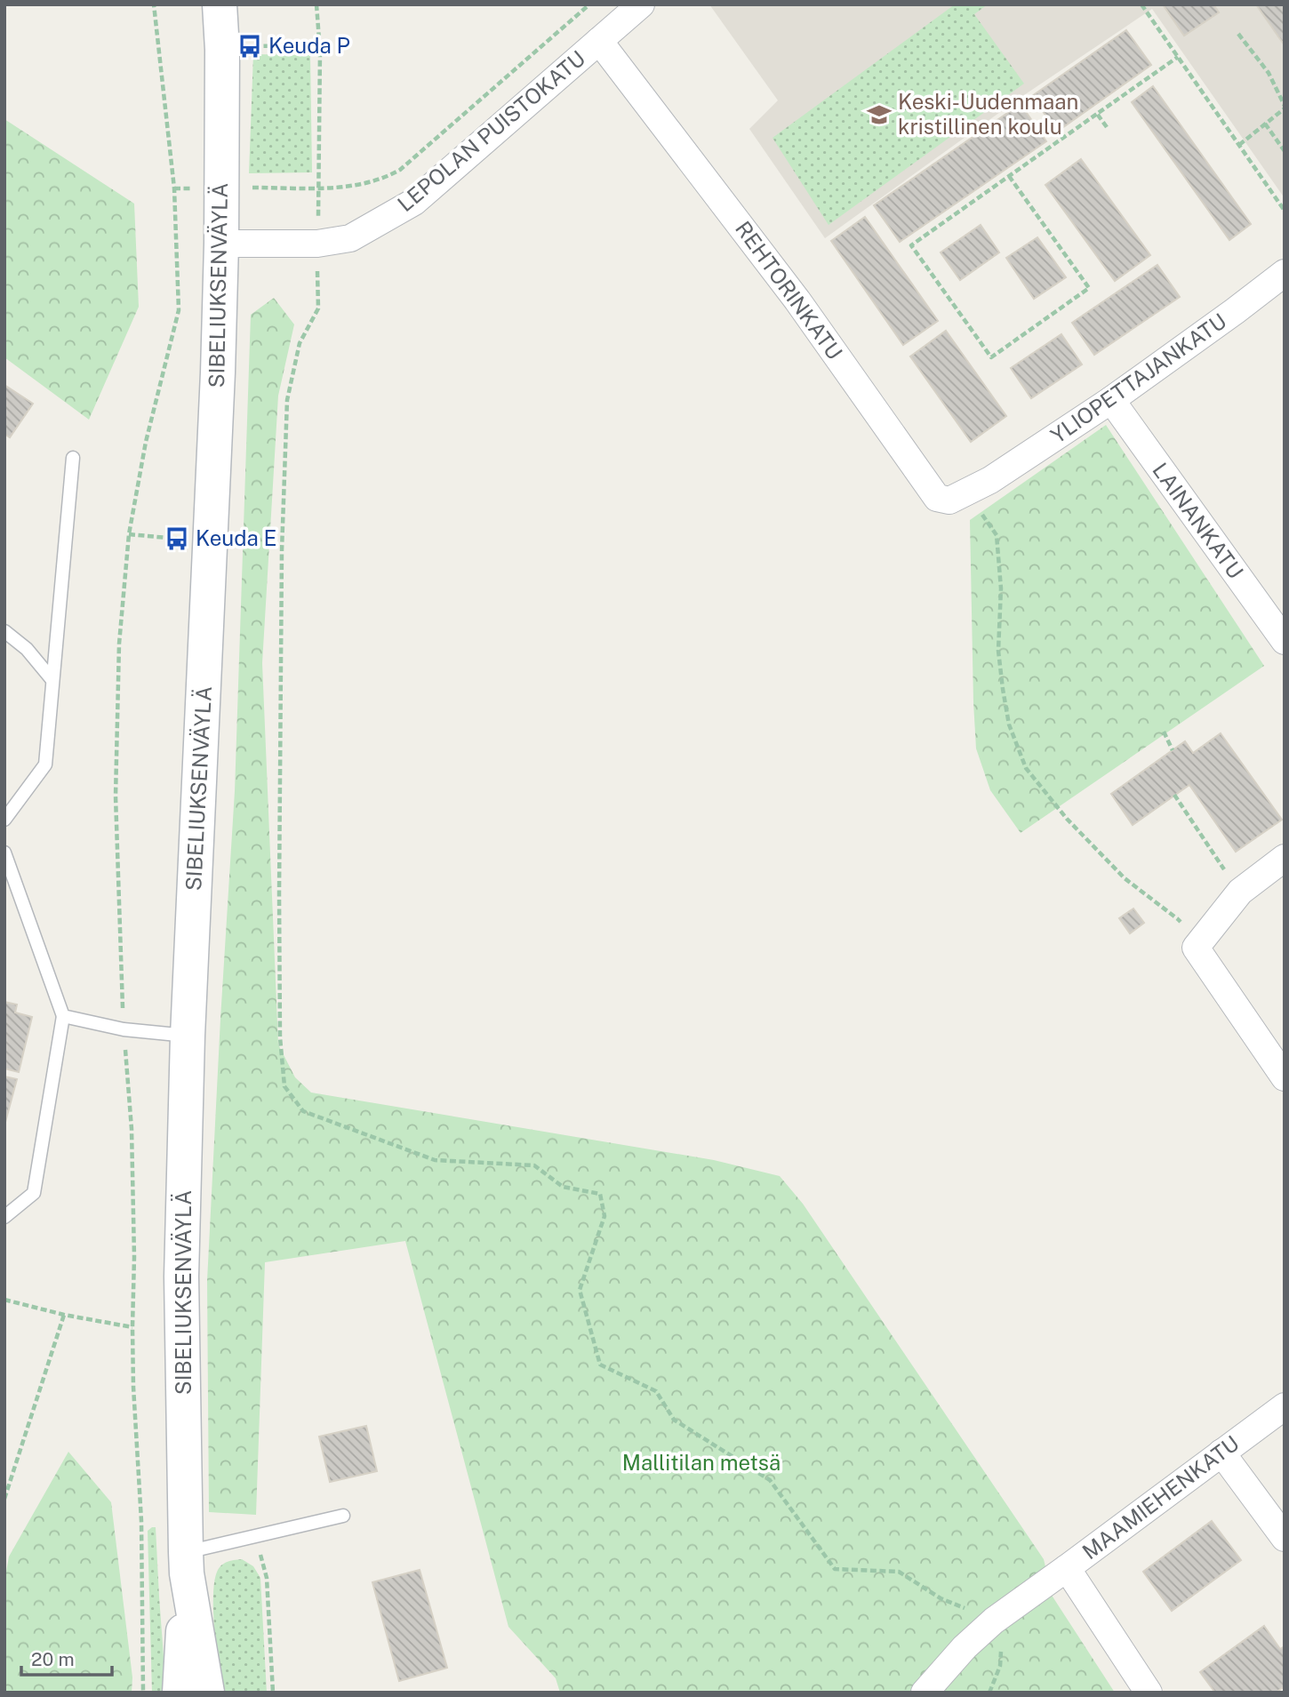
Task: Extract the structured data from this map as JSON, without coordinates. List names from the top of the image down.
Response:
{
  "streets": {
    "main road": ["SIBELIUKSENVÄYLÄ"],
    "street": [
      "LEPOLAN PUISTOKATU",
      "REHTORINKATU",
      "YLIOPETTAJANKATU",
      "LAINANKATU",
      "MAAMIEHENKATU"
    ]
  },
  "crossings": [
    ["LEPOLAN PUISTOKATU", "SIBELIUKSENVÄYLÄ"],
    ["LEPOLAN PUISTOKATU", "REHTORINKATU"],
    ["REHTORINKATU", "YLIOPETTAJANKATU"],
    ["YLIOPETTAJANKATU", "LAINANKATU"]
  ],
  "parks": ["Mallitilan metsä"],
  "places": {
    "bus stop": ["Keuda P", "Keuda E"],
    "school or university": ["Keski-Uudenmaan kristillinen koulu"]
  },
  "scale_bar": "20 m"
}
